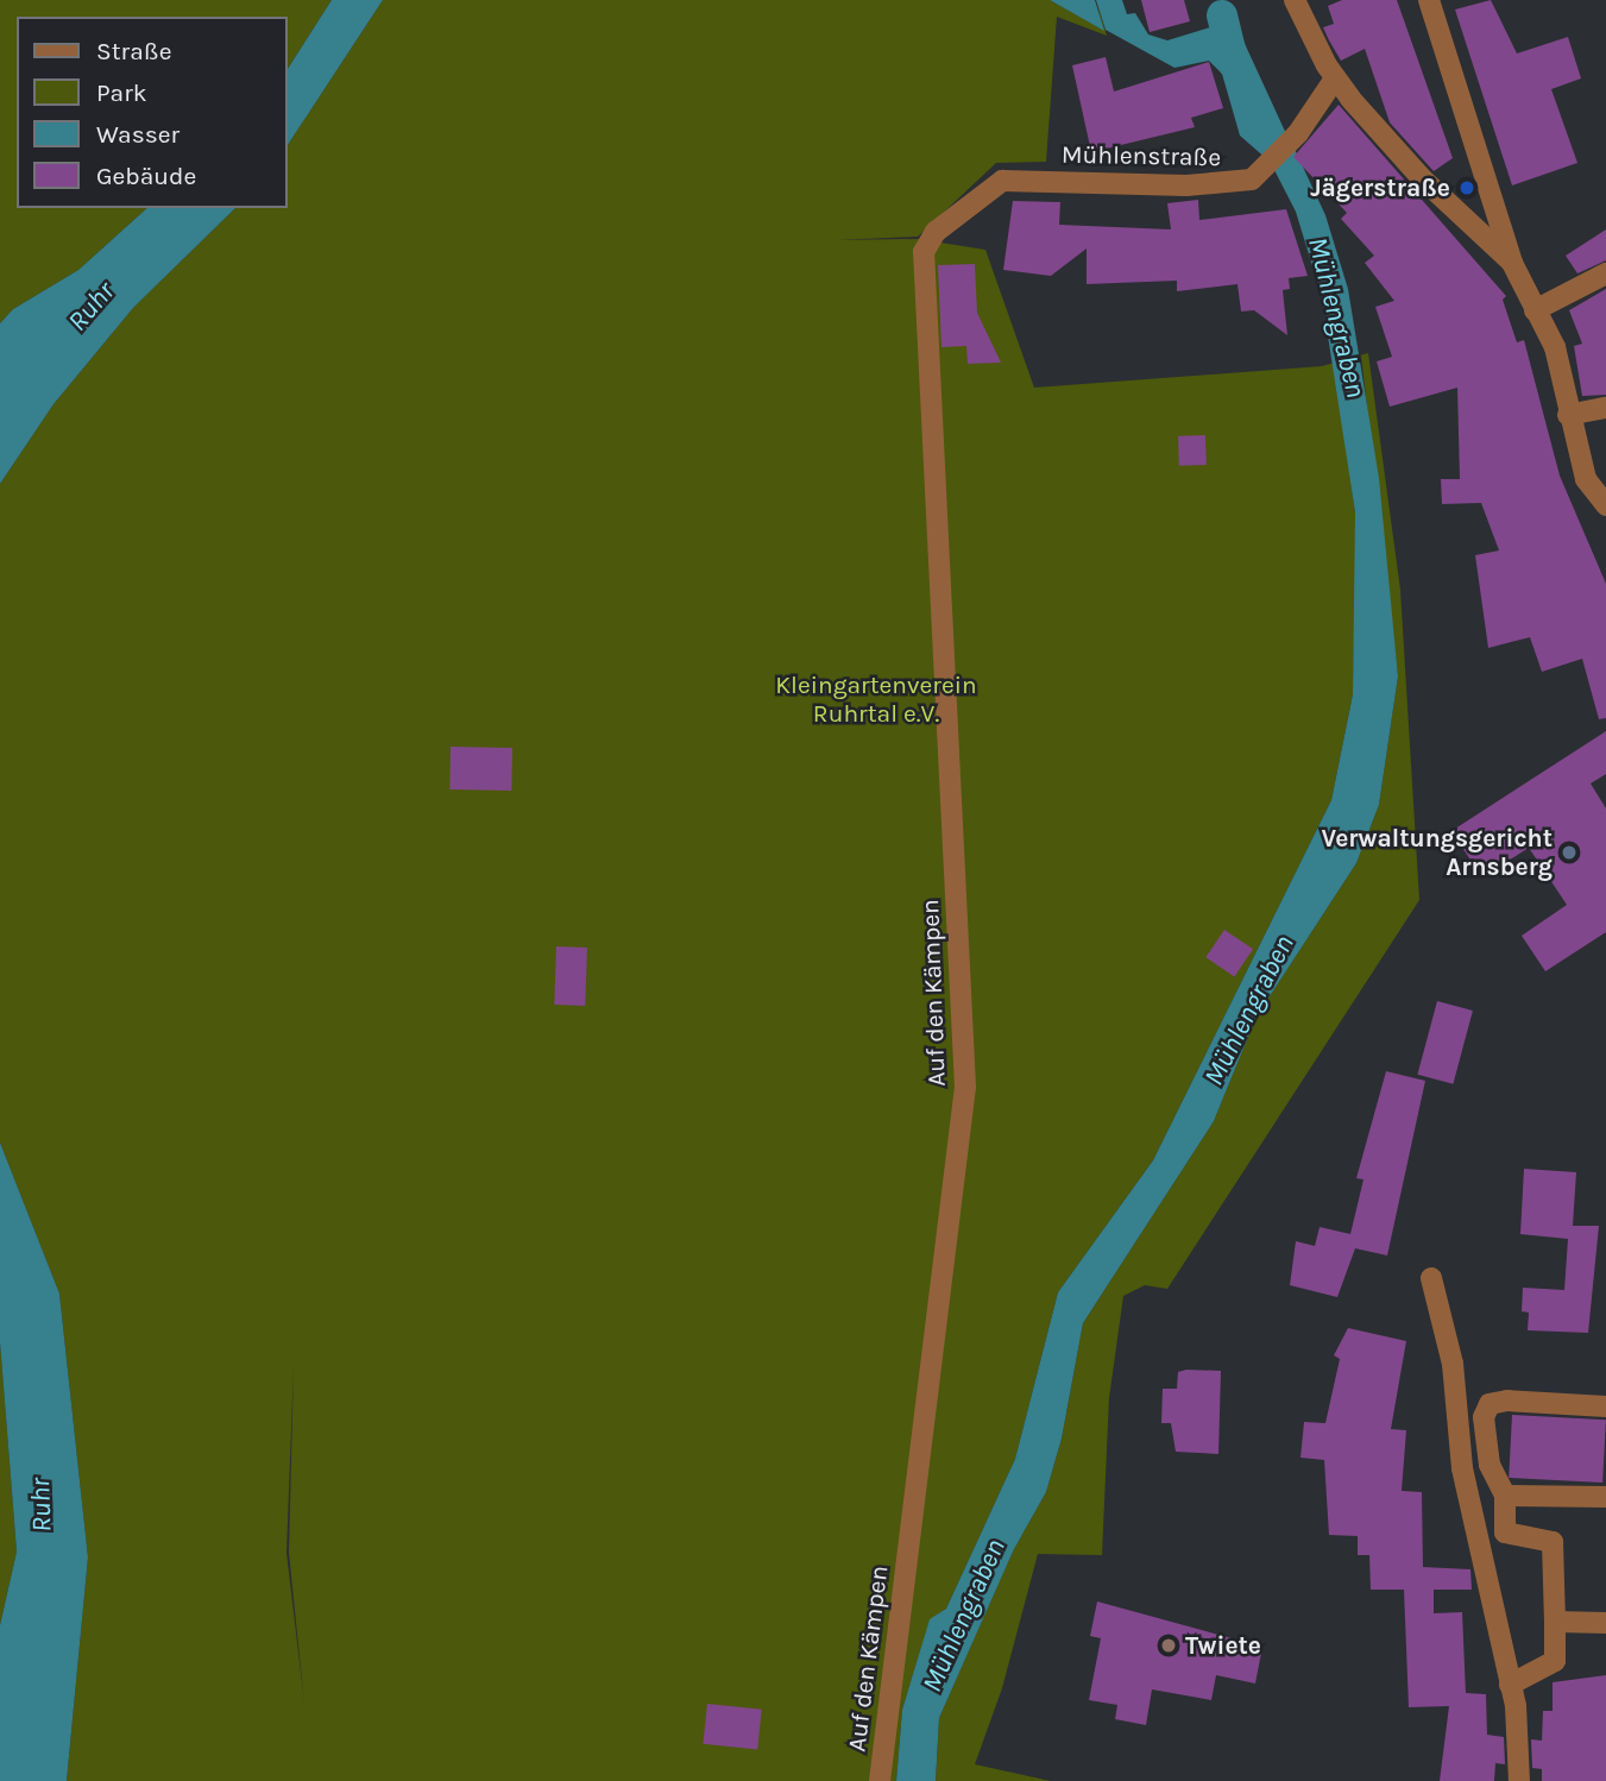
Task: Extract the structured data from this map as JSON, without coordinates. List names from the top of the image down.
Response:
{
  "streets": {
    "street": ["Mühlenstraße", "Auf den Kämpen"]
  },
  "crossings": [
    ["Mühlenstraße", "Auf den Kämpen"]
  ],
  "water": ["Ruhr", "Mühlengraben"],
  "parks": ["Kleingartenverein Ruhrtal e.V."],
  "places": ["Jägerstraße", "Verwaltungsgericht Arnsberg", "Twiete"],
  "legend": [
    "Straße",
    "Park",
    "Wasser",
    "Gebäude"
  ]
}
